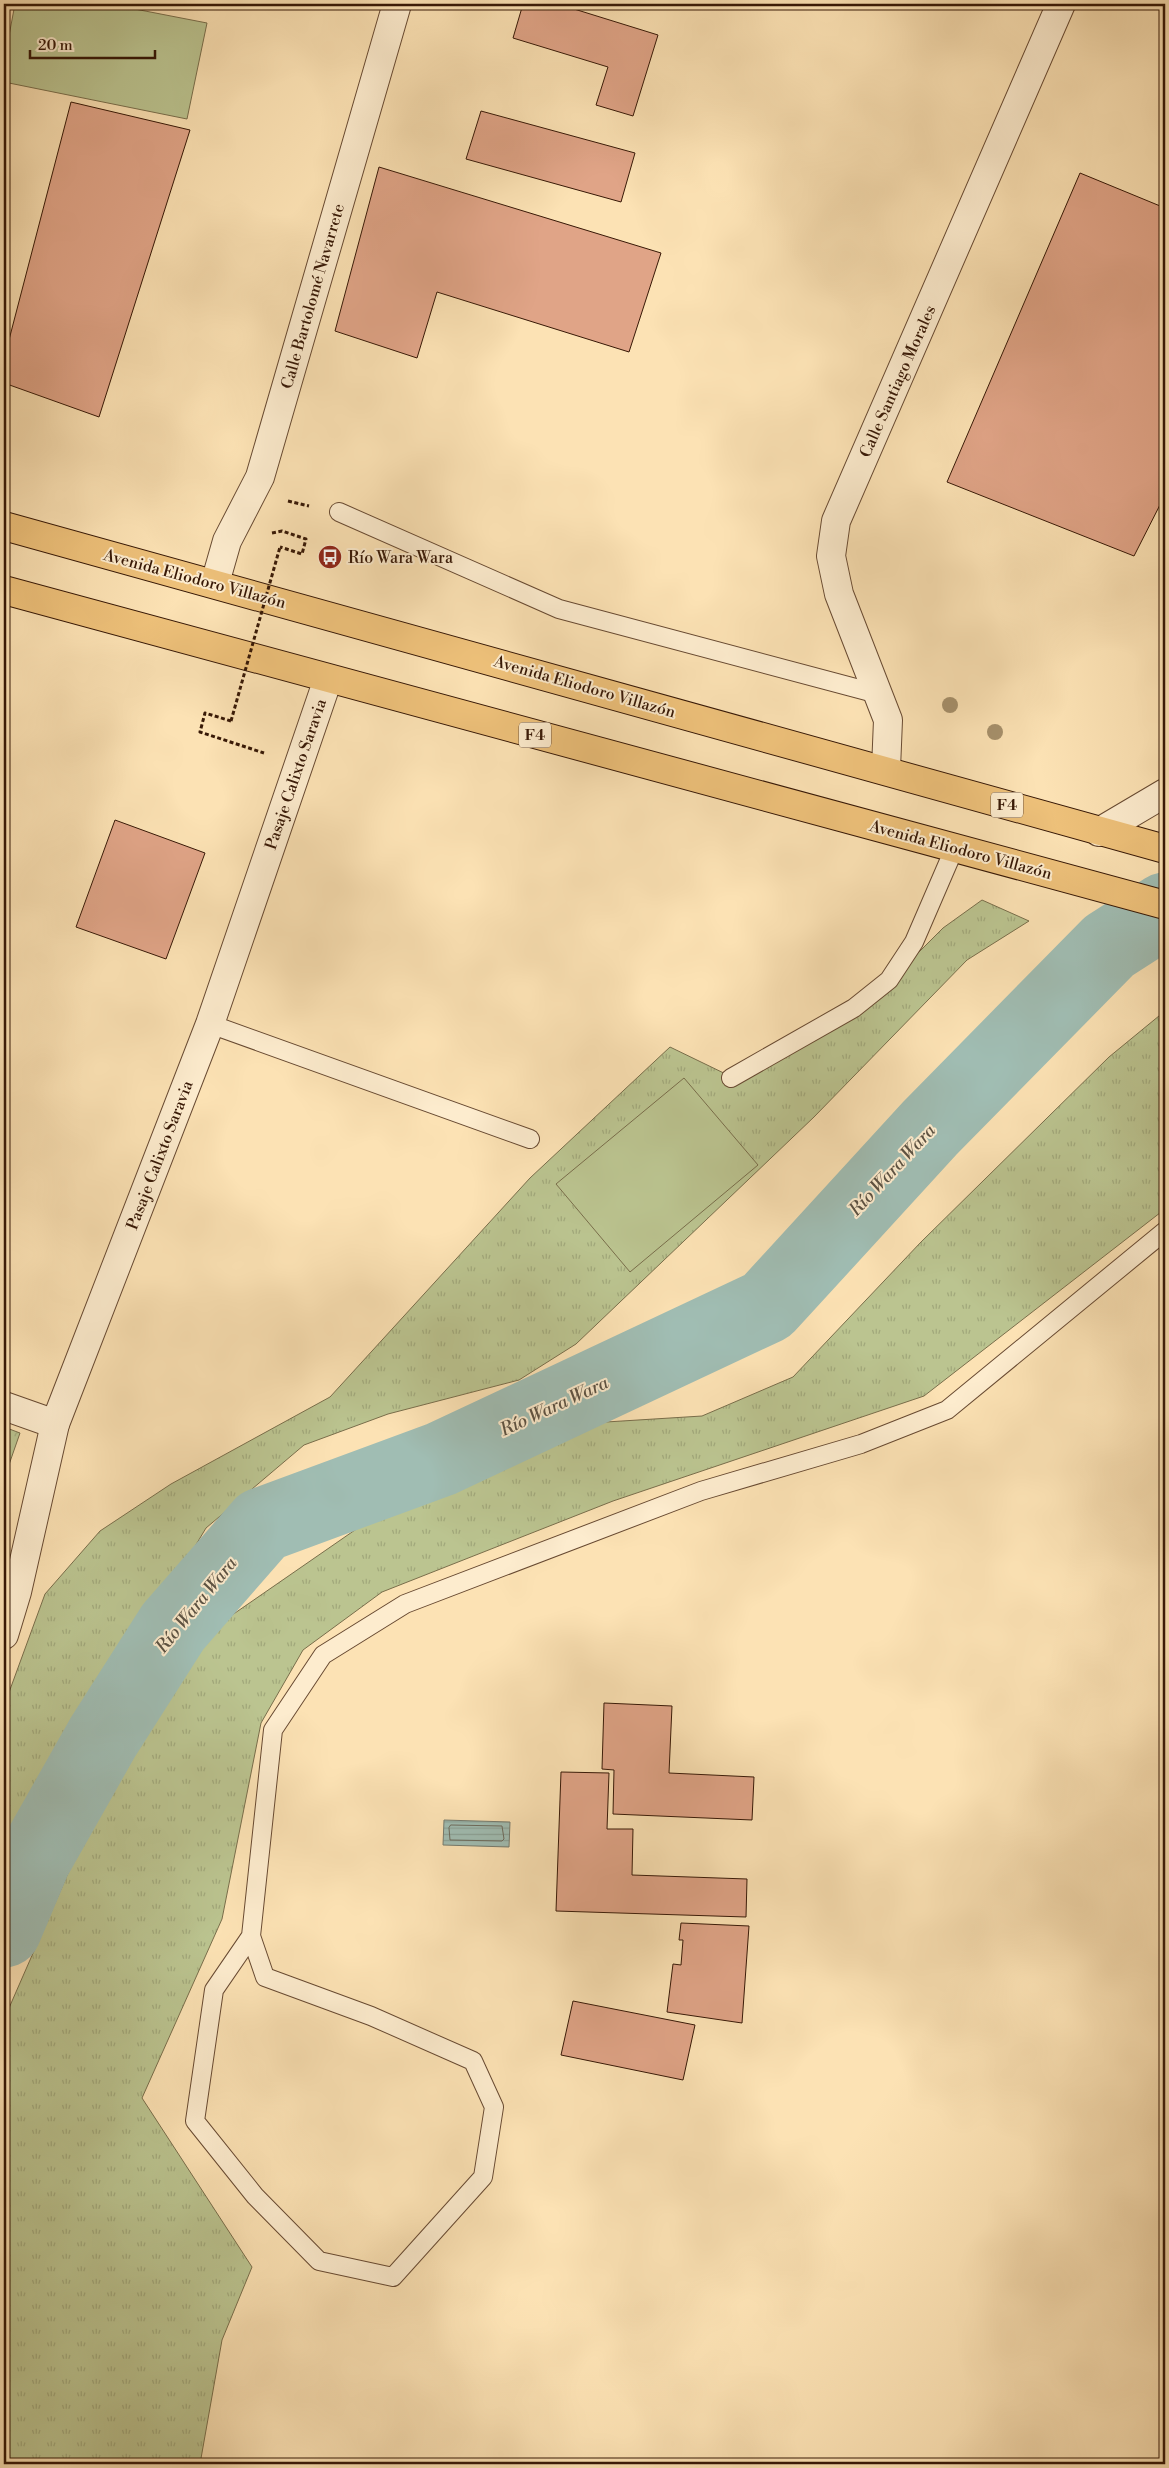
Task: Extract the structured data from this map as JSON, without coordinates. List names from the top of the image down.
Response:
{
  "streets": {
    "highway": ["Avenida Eliodoro Villazón", "F4"],
    "street": ["Calle Bartolomé Navarrete", "Calle Santiago Morales", "Pasaje Calixto Saravia"]
  },
  "crossings": [
    ["Calle Bartolomé Navarrete", "Avenida Eliodoro Villazón"],
    ["Calle Santiago Morales", "Avenida Eliodoro Villazón"],
    ["Avenida Eliodoro Villazón", "Pasaje Calixto Saravia"]
  ],
  "water": ["Río Wara Wara"],
  "places": {
    "bus stop": ["Río Wara Wara"]
  },
  "scale_bar": "20 m"
}
